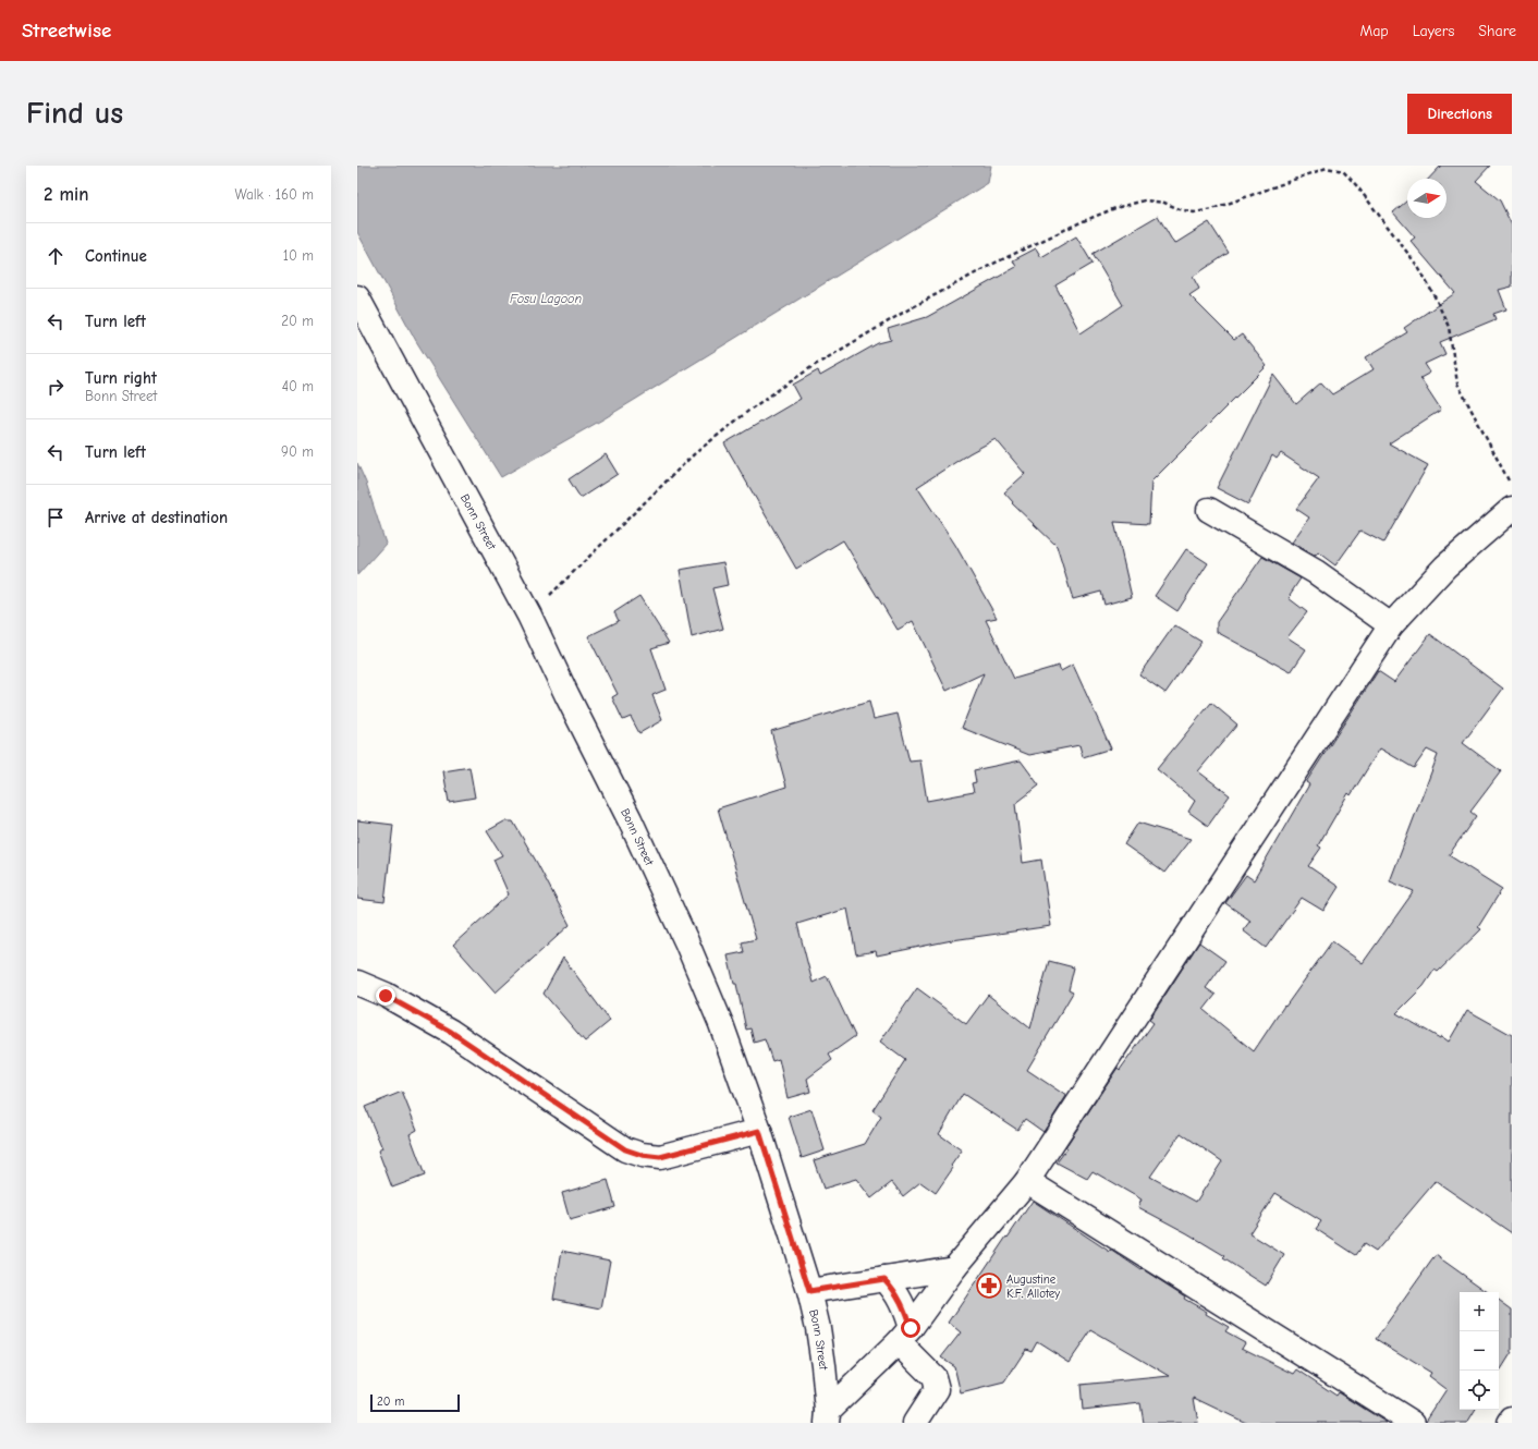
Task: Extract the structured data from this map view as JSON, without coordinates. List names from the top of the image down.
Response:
{
  "streets": {
    "street": ["Bonn Street"]
  },
  "water": ["Fosu Lagoon"],
  "places": {
    "pharmacy": ["Augustine K.F. Allotey"]
  },
  "scale_bar": "20 m",
  "north": "right",
  "page": {
    "header": "Streetwise",
    "nav": ["Map", "Layers", "Share"],
    "buttons": "Directions",
    "title": "Find us",
    "heading": ["2 min", "Walk · 160 m"],
    "list": [
      ["Continue", "10 m"],
      ["Turn left", "20 m"],
      ["Turn right", "Bonn Street", "40 m"],
      ["Turn left", "90 m"],
      "Arrive at destination"
    ],
    "map_buttons": ["+", "−"],
    "scale": "20 m"
  }
}
